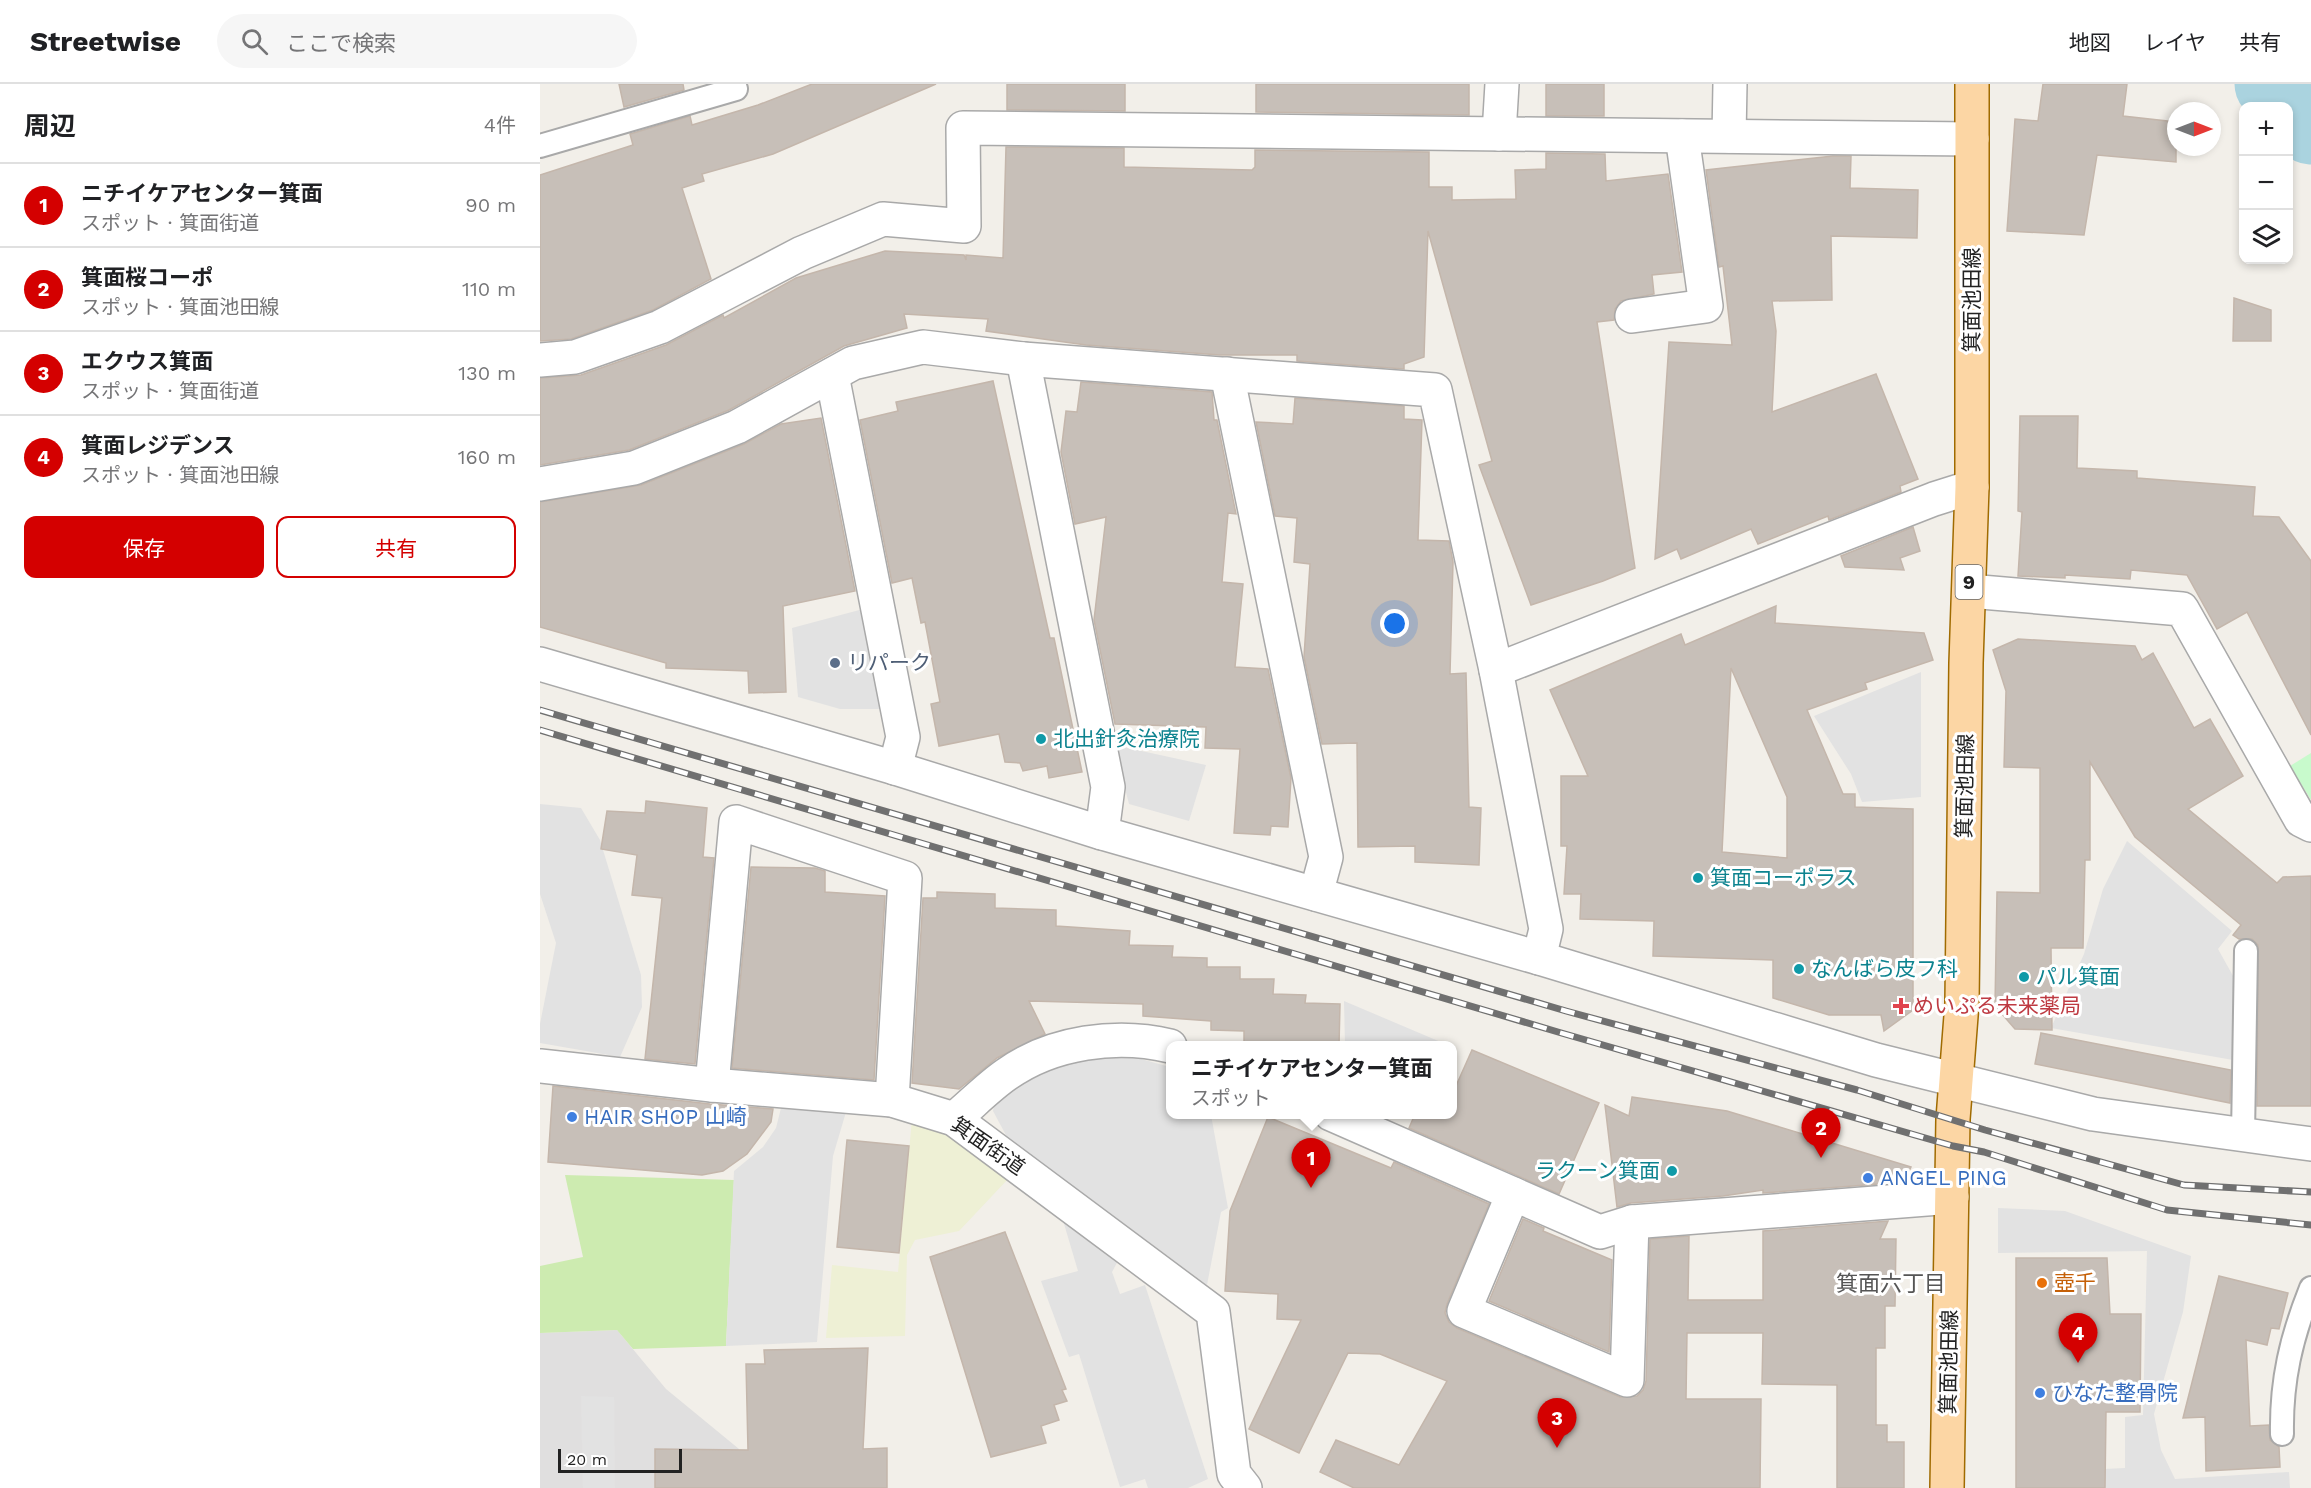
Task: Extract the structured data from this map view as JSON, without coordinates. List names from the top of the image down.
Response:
{
  "streets": {
    "main road": ["箕面池田線", "9"],
    "street": ["箕面街道"]
  },
  "districts": ["箕面六丁目"],
  "places": {
    "other": [
      "リパーク",
      "北出針灸治療院",
      "箕面コーポラス",
      "なんばら皮フ科",
      "パル箕面",
      "HAIR SHOP 山崎",
      "ラクーン箕面",
      "ANGEL PING",
      "壺千",
      "ひなた整骨院"
    ],
    "health": ["めいぷる未来薬局"]
  },
  "scale_bar": "20 m",
  "north": "right",
  "page": {
    "header": "Streetwise",
    "search": "ここで検索",
    "nav": ["地図", "レイヤ", "共有"],
    "heading": ["周辺", "4件"],
    "map_buttons": ["+", "−"],
    "list": [
      {
        "mark": "1",
        "name": "ニチイケアセンター箕面",
        "note": "スポット · 箕面街道",
        "value": "90 m"
      },
      {
        "mark": "2",
        "name": "箕面桜コーポ",
        "note": "スポット · 箕面池田線",
        "value": "110 m"
      },
      {
        "mark": "3",
        "name": "エクウス箕面",
        "note": "スポット · 箕面街道",
        "value": "130 m"
      },
      {
        "mark": "4",
        "name": "箕面レジデンス",
        "note": "スポット · 箕面池田線",
        "value": "160 m"
      }
    ],
    "buttons": ["保存", "共有"],
    "popup": ["ニチイケアセンター箕面", "スポット"],
    "pins": [
      "2",
      "1",
      "4",
      "3"
    ],
    "scale": "20 m"
  }
}
